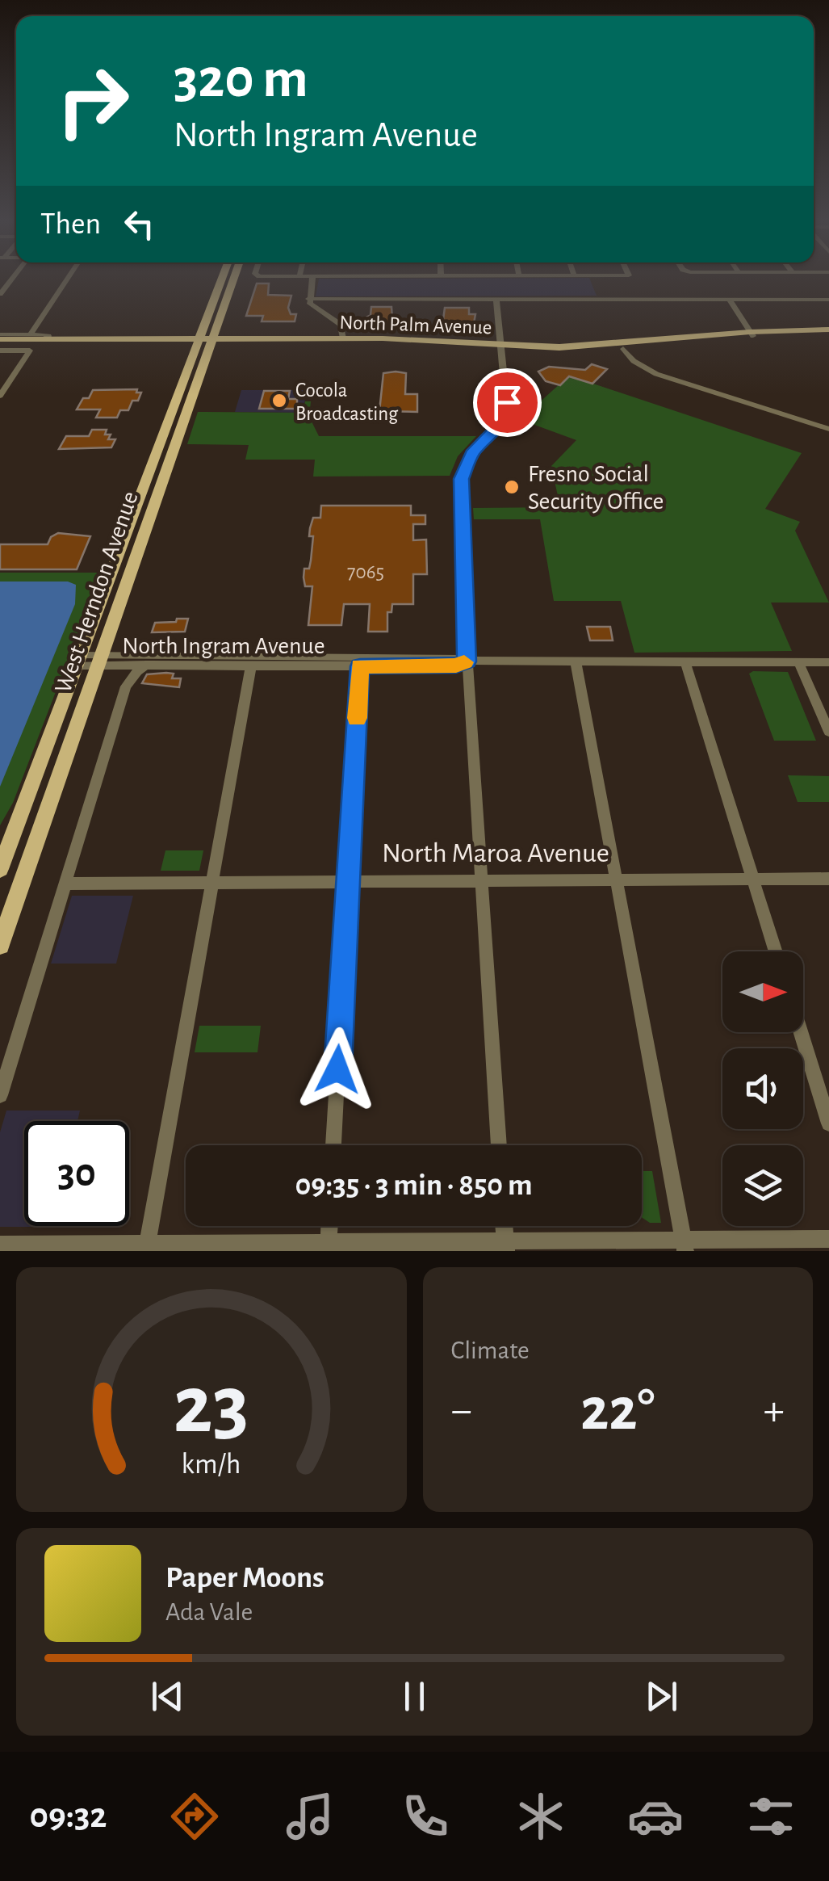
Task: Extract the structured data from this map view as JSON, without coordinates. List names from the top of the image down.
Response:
{
  "streets": {
    "main road": ["North Palm Avenue", "West Herndon Avenue"],
    "street": ["North Ingram Avenue", "North Maroa Avenue"]
  },
  "crossings": [
    ["North Palm Avenue", "West Herndon Avenue"],
    ["West Herndon Avenue", "North Ingram Avenue"]
  ],
  "places": ["Cocola Broadcasting", "Fresno Social Security Office"],
  "house_numbers": ["7065"],
  "north": "right",
  "page": {
    "turn": ["320 m", "North Ingram Avenue"],
    "then": "Then",
    "limit": "30",
    "trip": "09:35 · 3 min · 850 m",
    "tile": "Climate",
    "heat": ["−", "22°", "+"],
    "song": ["Paper Moons", "Ada Vale"],
    "tabs": "09:32",
    "gauge": ["23", "km/h"]
  }
}
